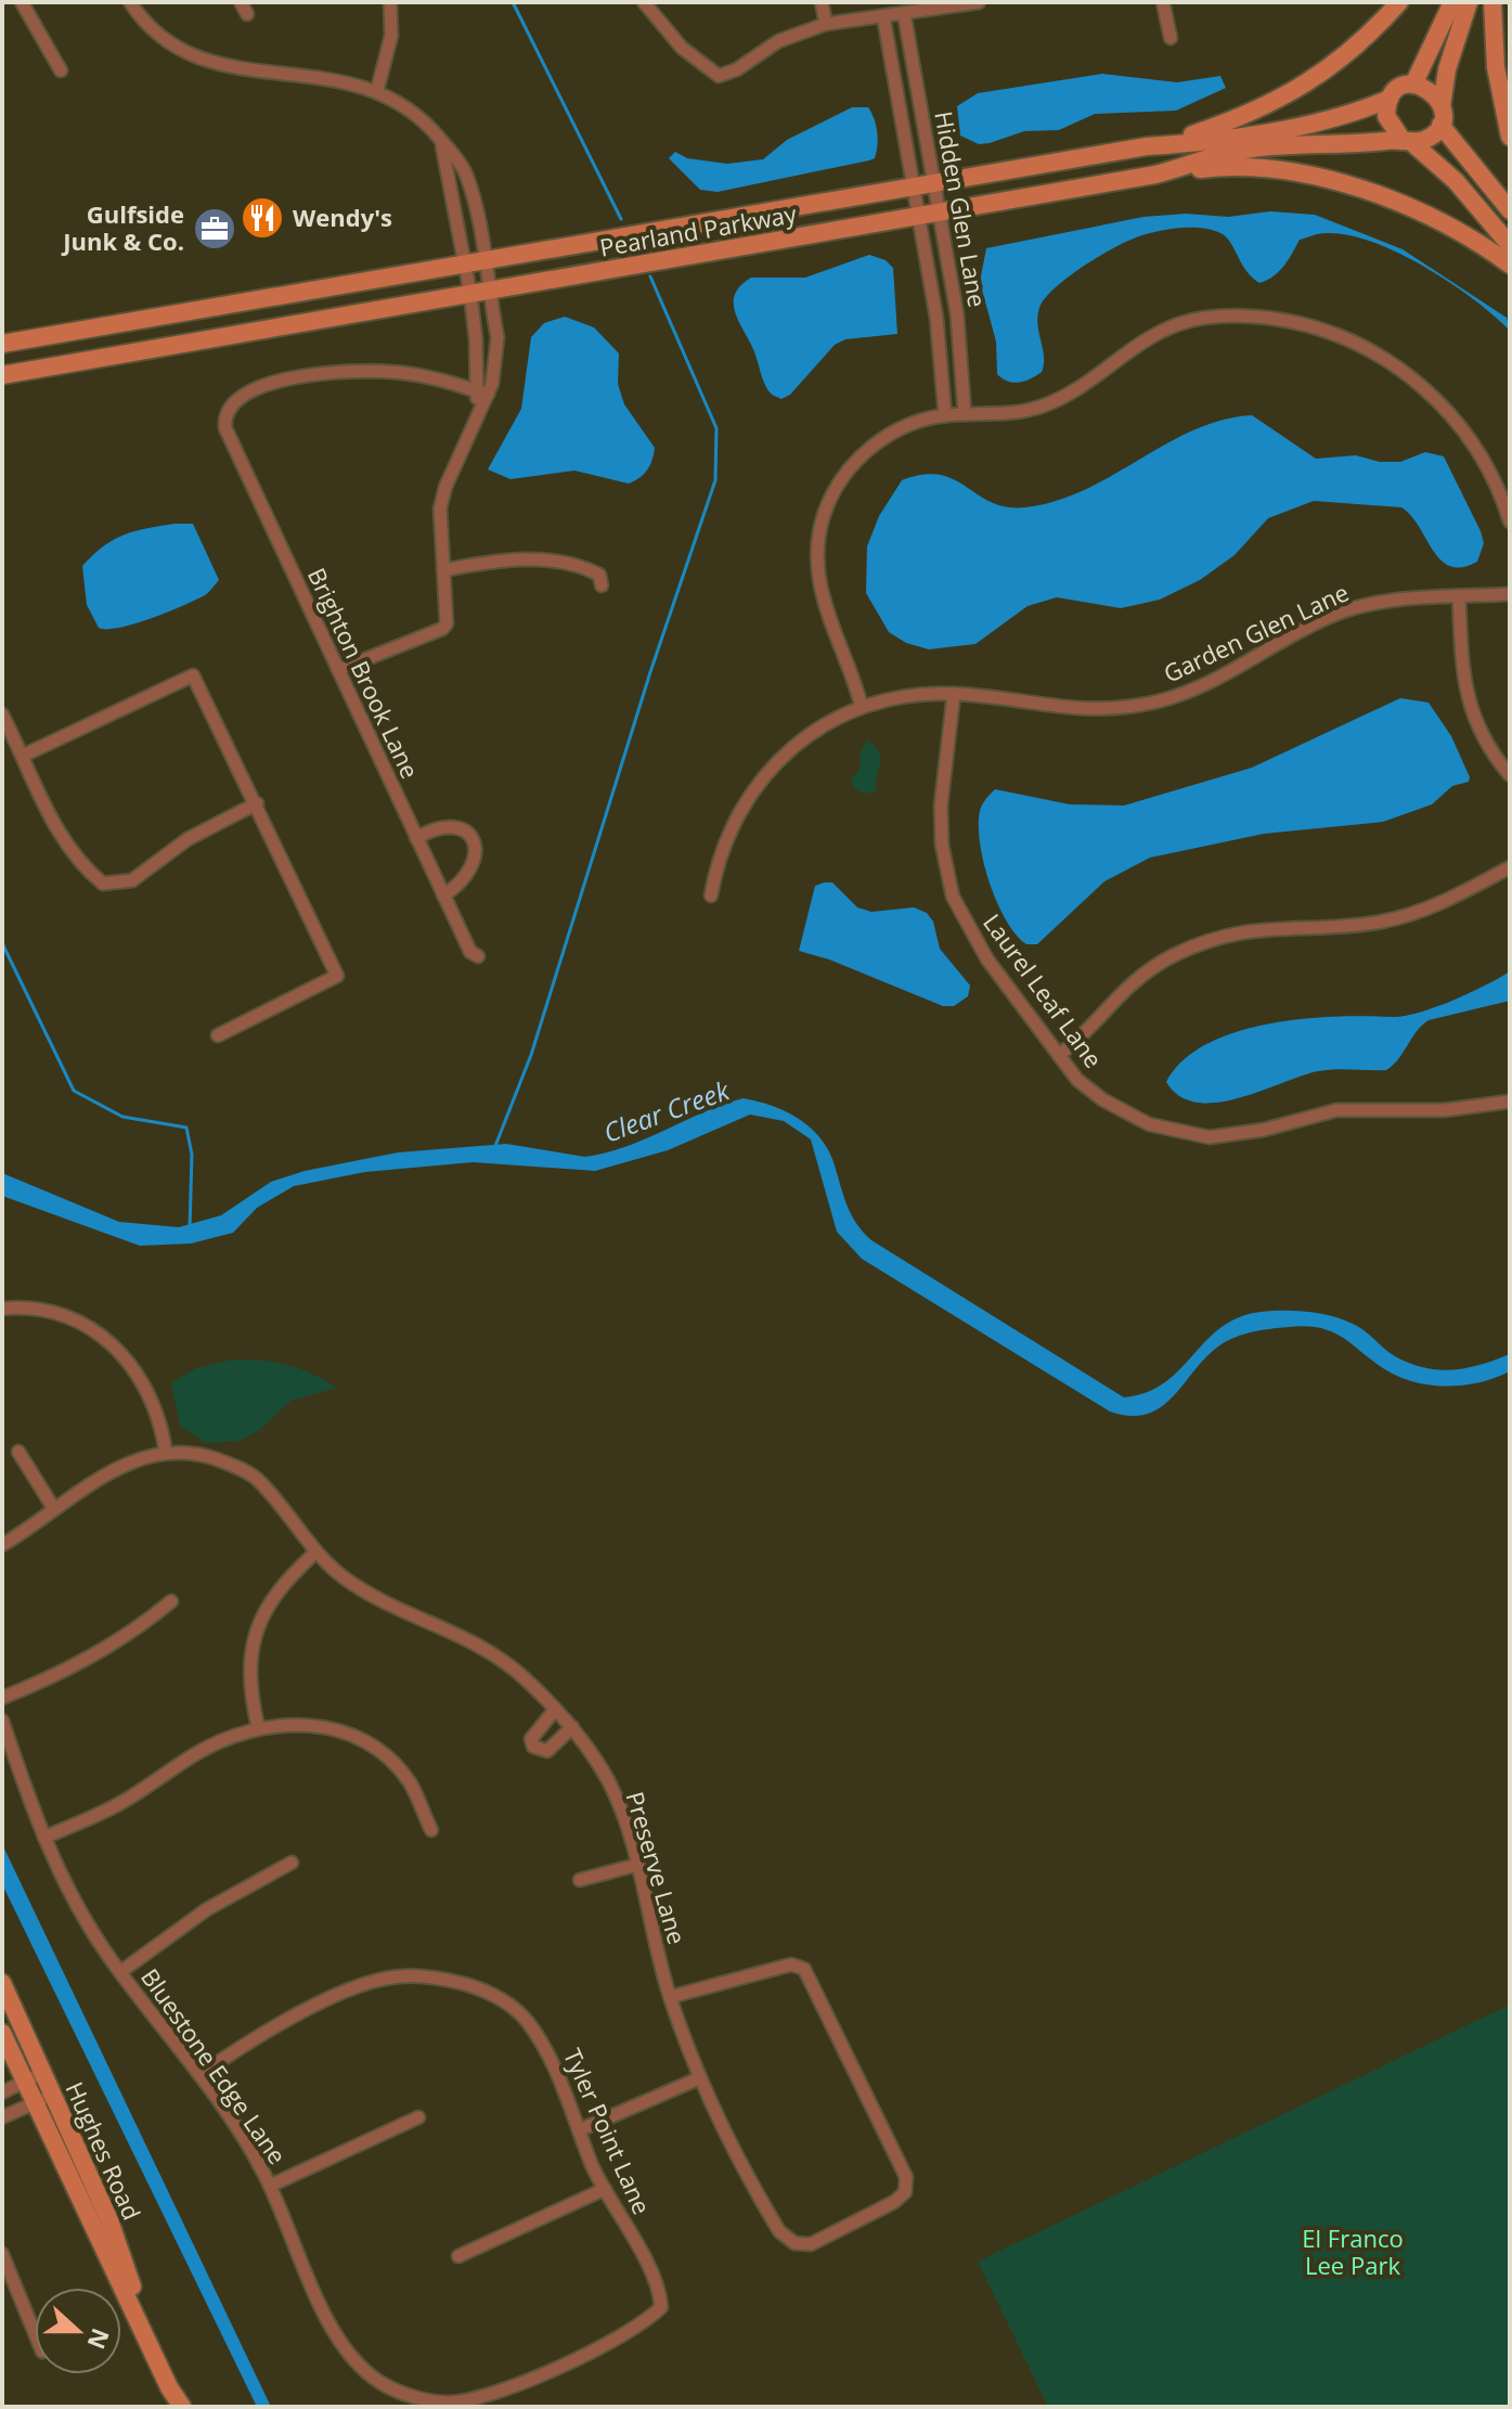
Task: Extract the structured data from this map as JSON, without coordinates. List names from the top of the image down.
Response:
{
  "streets": {
    "main road": ["Pearland Parkway", "Hughes Road"],
    "street": [
      "Hidden Glen Lane",
      "Garden Glen Lane",
      "Brighton Brook Lane",
      "Laurel Leaf Lane",
      "Preserve Lane",
      "Bluestone Edge Lane",
      "Tyler Point Lane"
    ]
  },
  "crossings": [
    ["Hidden Glen Lane", "Pearland Parkway"],
    ["Garden Glen Lane", "Laurel Leaf Lane"],
    ["Bluestone Edge Lane", "Tyler Point Lane"]
  ],
  "water": ["Clear Creek"],
  "parks": ["El Franco Lee Park"],
  "places": {
    "restaurant": ["Wendy's"],
    "office": ["Gulfside Junk & Co."]
  },
  "north": "right"
}
